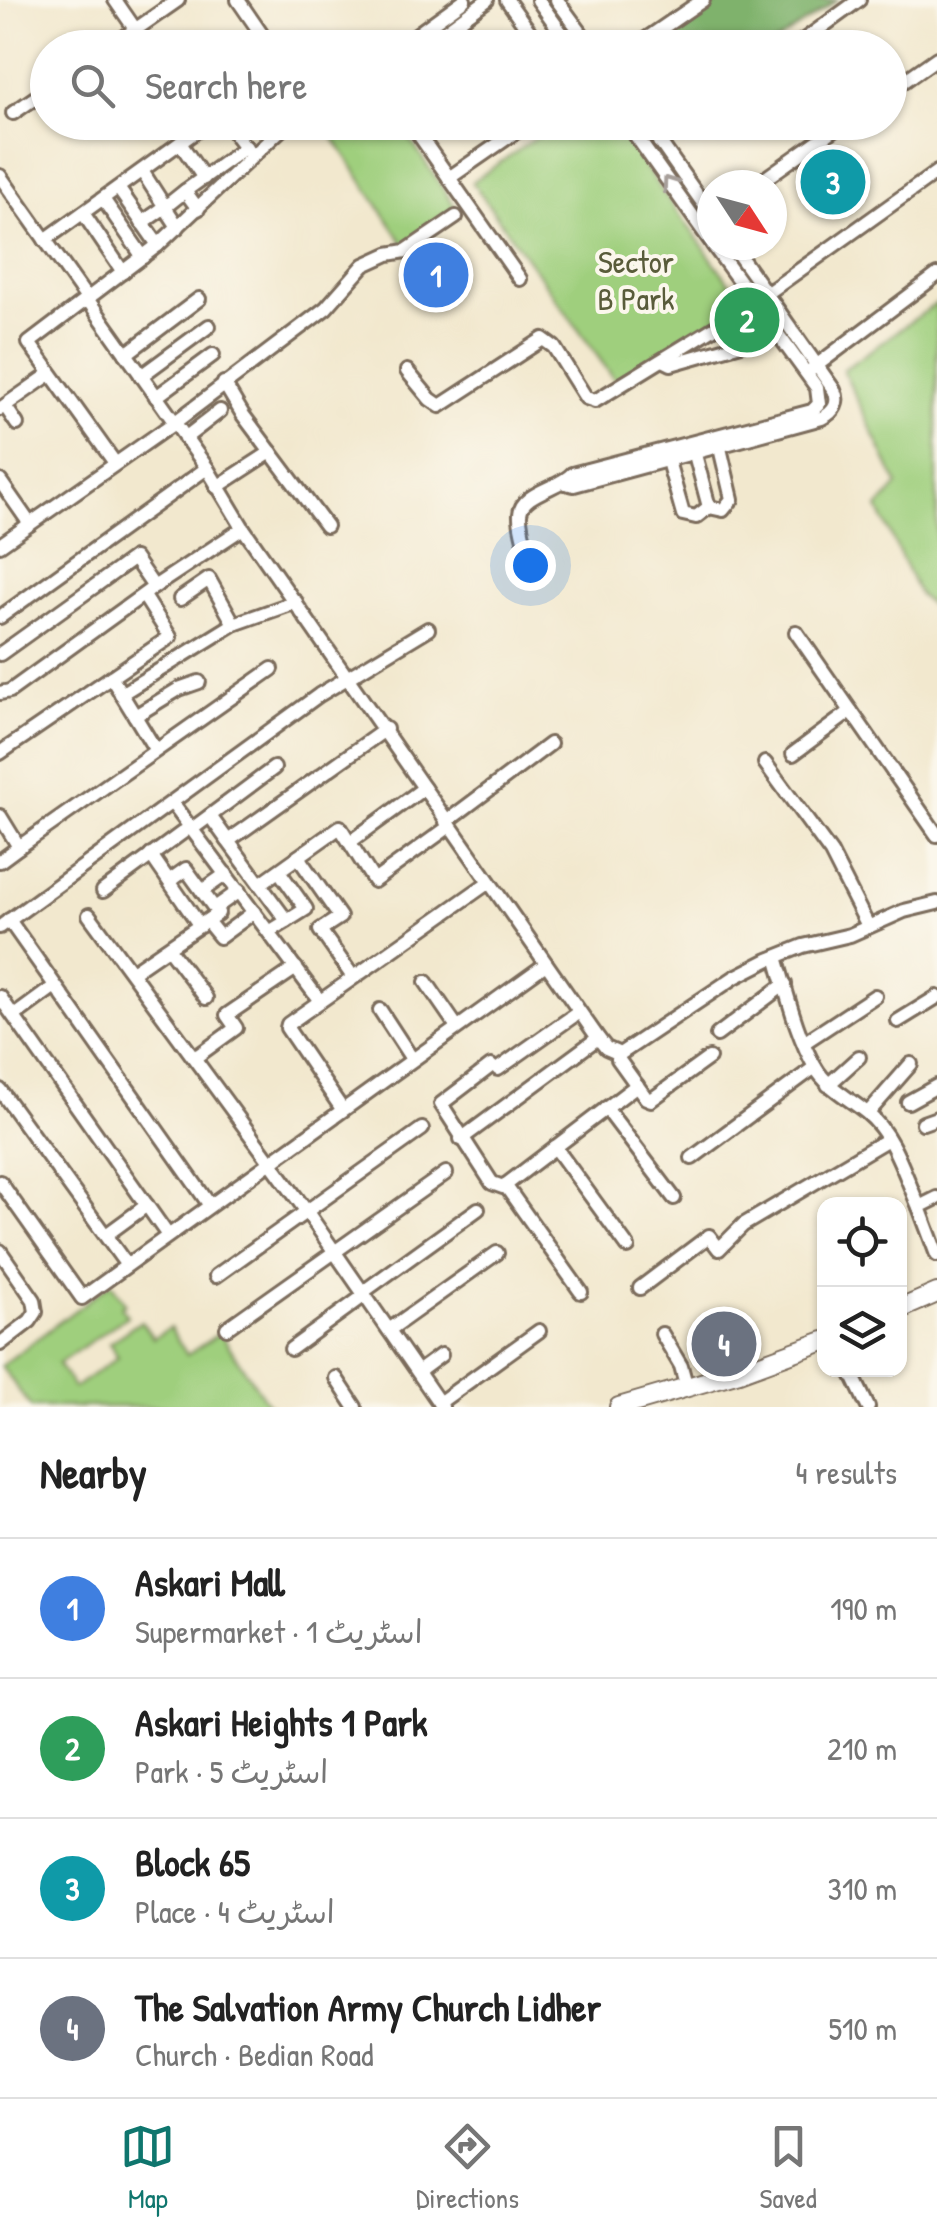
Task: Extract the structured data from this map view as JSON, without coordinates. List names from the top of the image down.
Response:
{
  "parks": ["Sector B Park"],
  "north": "bottom right",
  "page": {
    "search": "Search here",
    "pins": [
      "3",
      "1",
      "2",
      "4"
    ],
    "heading": ["Nearby", "4 results"],
    "list": [
      {
        "mark": "1",
        "name": "Askari Mall",
        "note": "Supermarket · اسٹریٹ 1",
        "value": "190 m"
      },
      {
        "mark": "2",
        "name": "Askari Heights 1 Park",
        "note": "Park · اسٹریٹ 5",
        "value": "210 m"
      },
      {
        "mark": "3",
        "name": "Block 65",
        "note": "Place · اسٹریٹ 4",
        "value": "310 m"
      },
      {
        "mark": "4",
        "name": "The Salvation Army Church Lidher",
        "note": "Church · Bedian Road",
        "value": "510 m"
      }
    ],
    "nav": ["Map", "Directions", "Saved"]
  }
}
